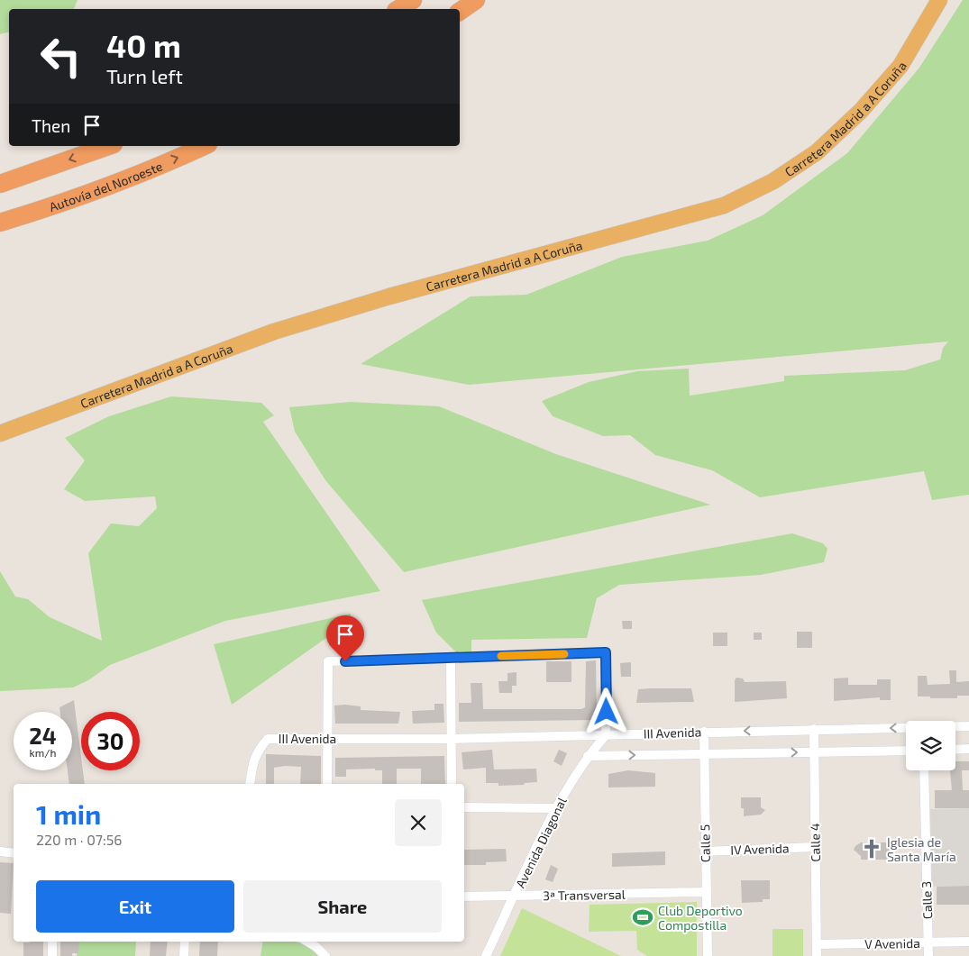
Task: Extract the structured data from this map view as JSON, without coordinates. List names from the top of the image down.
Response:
{
  "streets": {
    "highway": ["Carretera Madrid a A Coruña", "Autovía del Noroeste"],
    "street": [
      "III Avenida",
      "Avenida Diagonal",
      "Calle 4",
      "Calle 5",
      "IV Avenida",
      "3ª Transversal",
      "Calle 3",
      "V Avenida"
    ]
  },
  "crossings": [
    ["III Avenida", "Avenida Diagonal"],
    ["III Avenida", "Calle 4"],
    ["III Avenida", "Calle 5"],
    ["Avenida Diagonal", "3ª Transversal"],
    ["Calle 4", "IV Avenida"],
    ["Calle 4", "V Avenida"],
    ["Calle 5", "IV Avenida"],
    ["Calle 5", "3ª Transversal"],
    ["Calle 3", "V Avenida"]
  ],
  "places": {
    "church": ["Iglesia de Santa María"],
    "sports": ["Club Deportivo Compostilla"]
  },
  "page": {
    "turn": ["40 m", "Turn left"],
    "then": "Then",
    "speed": "24 km/h",
    "limit": "30",
    "heading": ["1 min", "220 m · 07:56"],
    "buttons": ["Exit", "Share"]
  }
}
